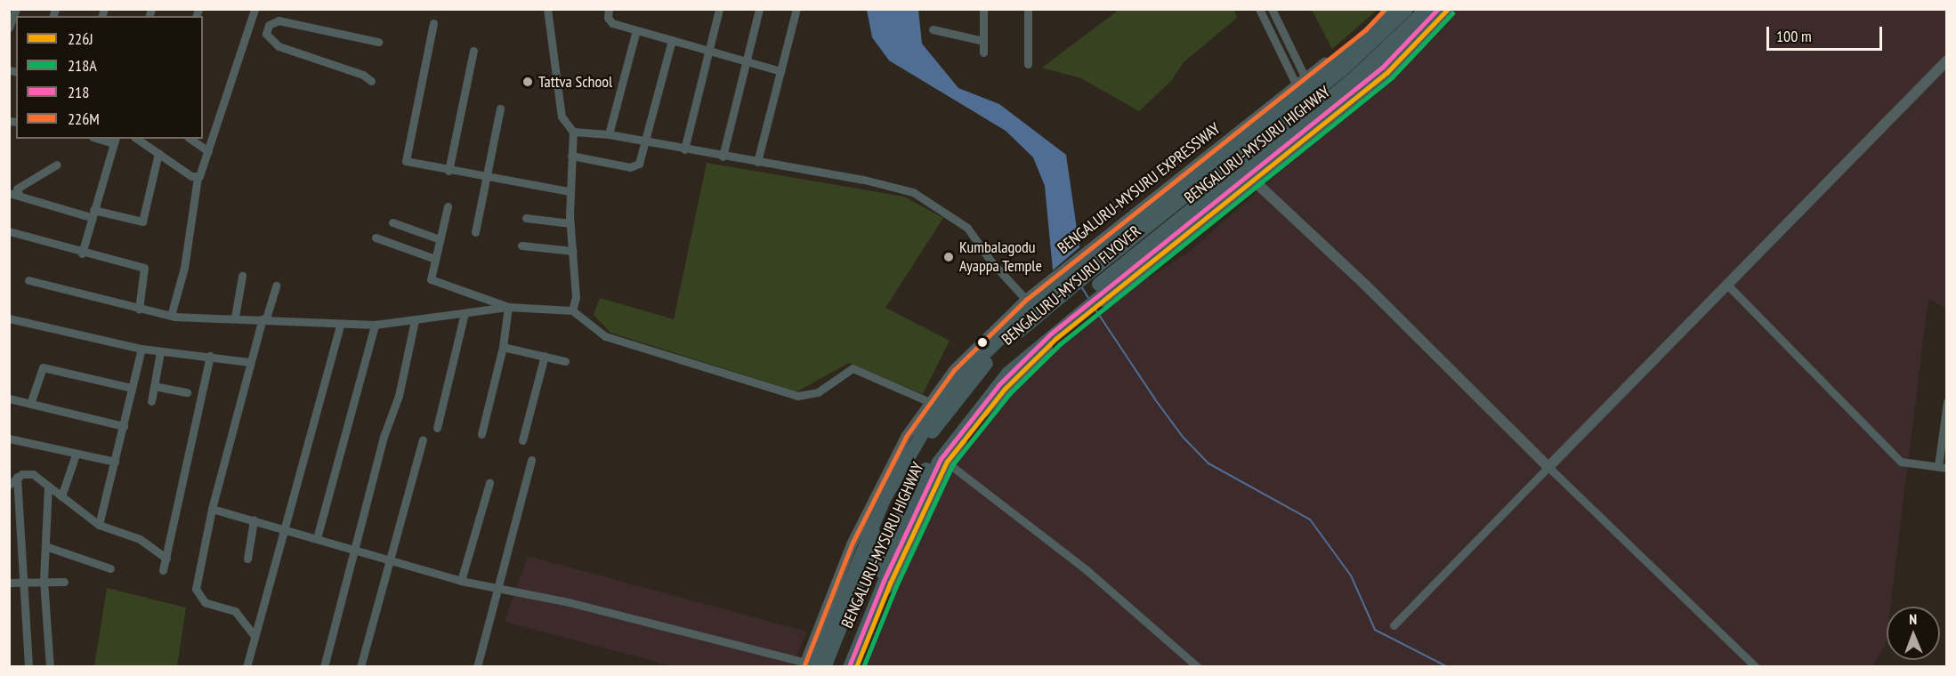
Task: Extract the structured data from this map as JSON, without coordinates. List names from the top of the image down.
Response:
{
  "streets": {
    "highway": ["BENGALURU-MYSURU HIGHWAY", "BENGALURU-MYSURU EXPRESSWAY", "BENGALURU-MYSURU FLYOVER"]
  },
  "crossings": [
    ["BENGALURU-MYSURU EXPRESSWAY", "BENGALURU-MYSURU FLYOVER"]
  ],
  "places": ["Tattva School", "Kumbalagodu Ayappa Temple"],
  "lines": [
    "transit line 226J",
    "transit line 218",
    "transit line 226M",
    "transit line 218A"
  ],
  "legend": [
    "226J",
    "218A",
    "218",
    "226M"
  ],
  "scale_bar": "100 m",
  "north": "top"
}
